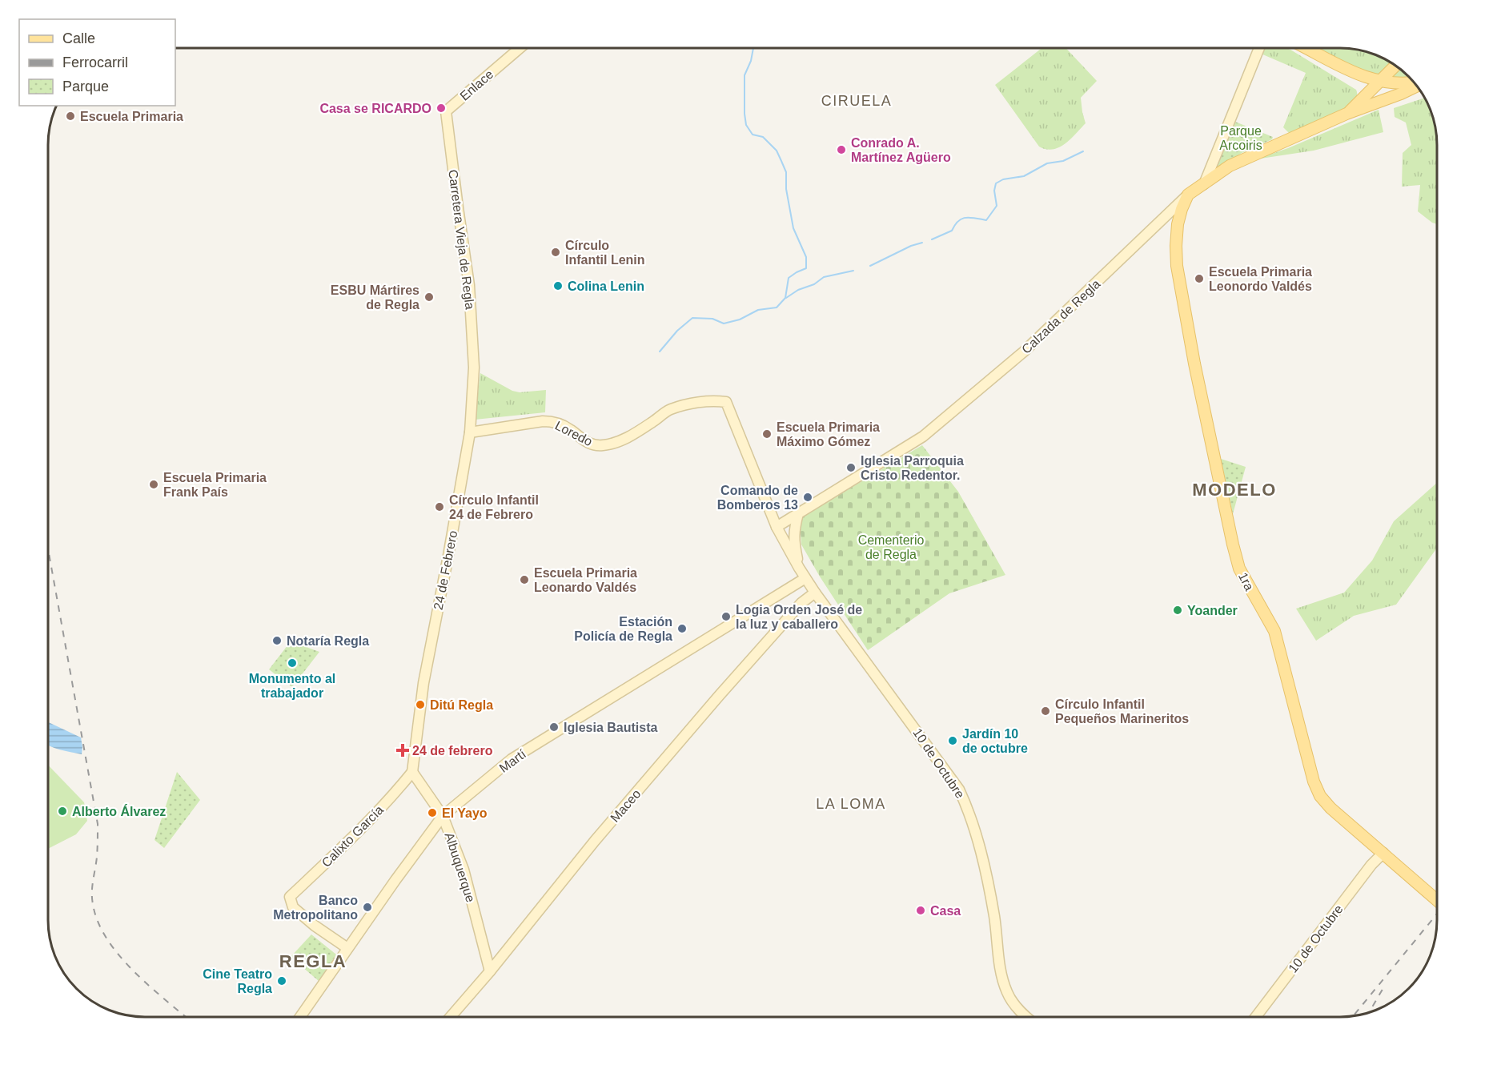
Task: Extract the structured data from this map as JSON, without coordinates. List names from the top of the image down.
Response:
{
  "streets": {
    "main road": [
      "Enlace",
      "Carretera Vieja de Regla",
      "Calzada de Regla",
      "Loredo",
      "24 de Febrero",
      "1ra",
      "Martí",
      "10 de Octubre",
      "Maceo",
      "Calixto García",
      "Albuquerque"
    ]
  },
  "crossings": [
    ["Enlace", "Carretera Vieja de Regla"],
    ["Carretera Vieja de Regla", "24 de Febrero"],
    ["Calzada de Regla", "1ra"],
    ["Calzada de Regla", "10 de Octubre"],
    ["Loredo", "24 de Febrero"],
    ["Loredo", "10 de Octubre"],
    ["24 de Febrero", "Calixto García"],
    ["24 de Febrero", "Albuquerque"],
    ["1ra", "10 de Octubre"],
    ["Martí", "10 de Octubre"],
    ["Martí", "Calixto García"],
    ["Martí", "Albuquerque"],
    ["10 de Octubre", "Maceo"],
    ["Maceo", "Albuquerque"],
    ["Calixto García", "Albuquerque"]
  ],
  "districts": [
    "CIRUELA",
    "MODELO",
    "LA LOMA",
    "REGLA"
  ],
  "parks": ["Parque Arcoiris", "Cementerio de Regla"],
  "places": {
    "other": [
      "Casa se RICARDO",
      "Escuela Primaria",
      "Conrado A. Martínez Agüero",
      "Círculo Infantil Lenin",
      "Escuela Primaria Leonordo Valdés",
      "Colina Lenin",
      "ESBU Mártires de Regla",
      "Escuela Primaria Máximo Gómez",
      "Iglesia Parroquia Cristo Redentor.",
      "Escuela Primaria Frank País",
      "Comando de Bomberos 13",
      "Círculo Infantil 24 de Febrero",
      "Escuela Primaria Leonardo Valdés",
      "Yoander",
      "Logia Orden José de la luz y caballero",
      "Estación Policía de Regla",
      "Notaría Regla",
      "Monumento al trabajador",
      "Ditú Regla",
      "Círculo Infantil Pequeños Marineritos",
      "Iglesia Bautista",
      "Jardín 10 de octubre",
      "Alberto Álvarez",
      "El Yayo",
      "Banco Metropolitano",
      "Casa",
      "Cine Teatro Regla"
    ],
    "health": ["24 de febrero"]
  },
  "legend": ["Calle", "Ferrocarril", "Parque"]
}
